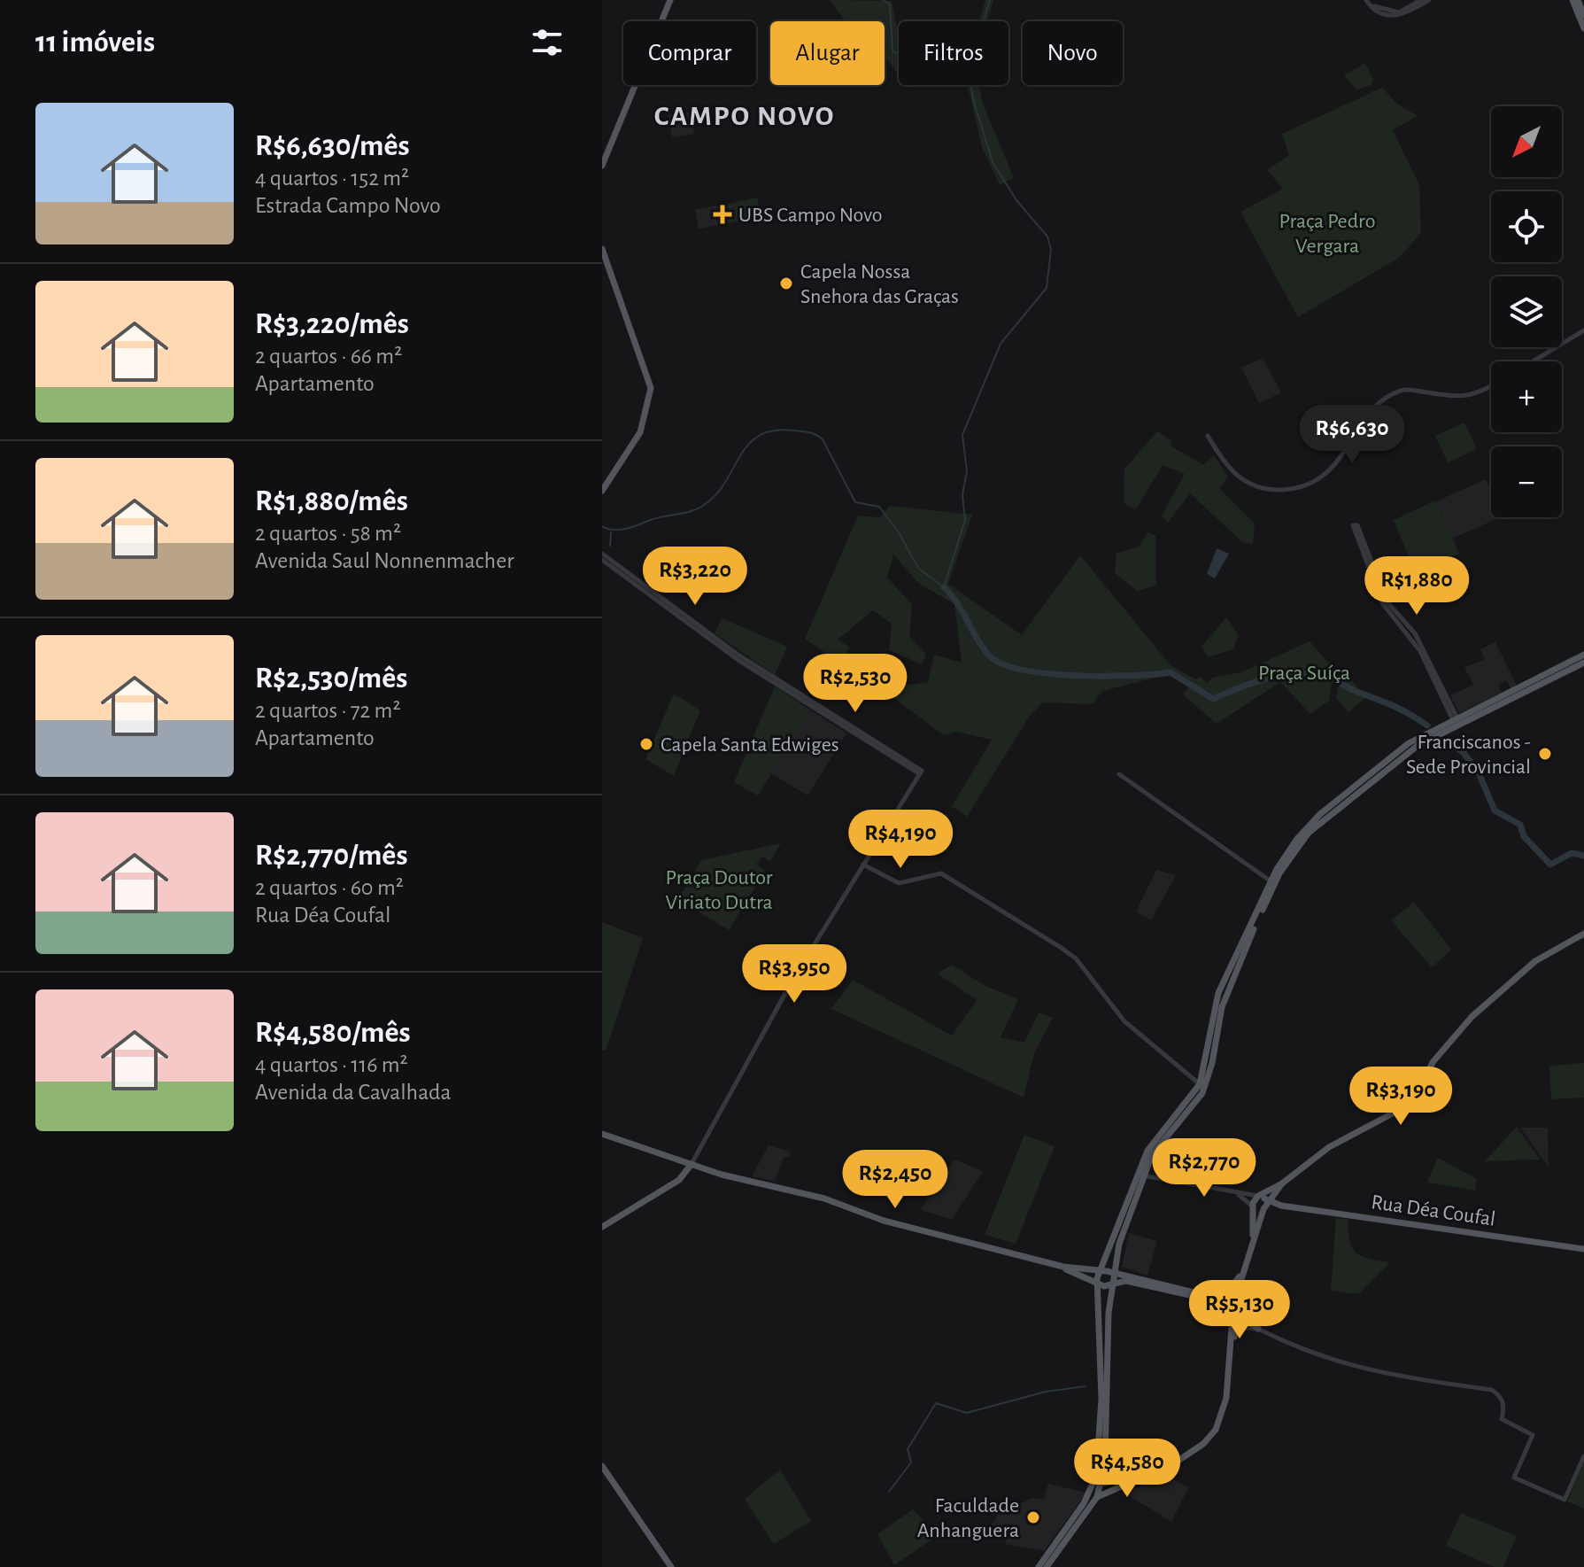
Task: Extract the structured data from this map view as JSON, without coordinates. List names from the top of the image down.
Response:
{
  "streets": {
    "main road": ["Rua Déa Coufal"]
  },
  "districts": ["CAMPO NOVO"],
  "parks": ["Praça Pedro Vergara", "Praça Suíça", "Praça Doutor Viriato Dutra"],
  "places": {
    "health": ["UBS Campo Novo"],
    "other": [
      "Capela Nossa Snehora das Graças",
      "Capela Santa Edwiges",
      "Franciscanos - Sede Provincial",
      "Faculdade Anhanguera"
    ]
  },
  "north": "bottom left",
  "page": {
    "heading": "11 imóveis",
    "chip": [
      "Comprar",
      "Alugar",
      "Filtros",
      "Novo"
    ],
    "list": [
      {
        "name": "R$6,630/mês",
        "note": "4 quartos · 152 m² · Estrada Campo Novo"
      },
      {
        "name": "R$3,220/mês",
        "note": "2 quartos · 66 m² · Apartamento"
      },
      {
        "name": "R$1,880/mês",
        "note": "2 quartos · 58 m² · Avenida Saul Nonnenmacher"
      },
      {
        "name": "R$2,530/mês",
        "note": "2 quartos · 72 m² · Apartamento"
      },
      {
        "name": "R$2,770/mês",
        "note": "2 quartos · 60 m² · Rua Déa Coufal"
      },
      {
        "name": "R$4,580/mês",
        "note": "4 quartos · 116 m² · Avenida da Cavalhada"
      }
    ],
    "map_buttons": ["+", "−"],
    "price": [
      "R$6,630",
      "R$3,220",
      "R$1,880",
      "R$2,530",
      "R$4,190",
      "R$3,950",
      "R$3,190",
      "R$2,770",
      "R$2,450",
      "R$5,130",
      "R$4,580"
    ]
  }
}
